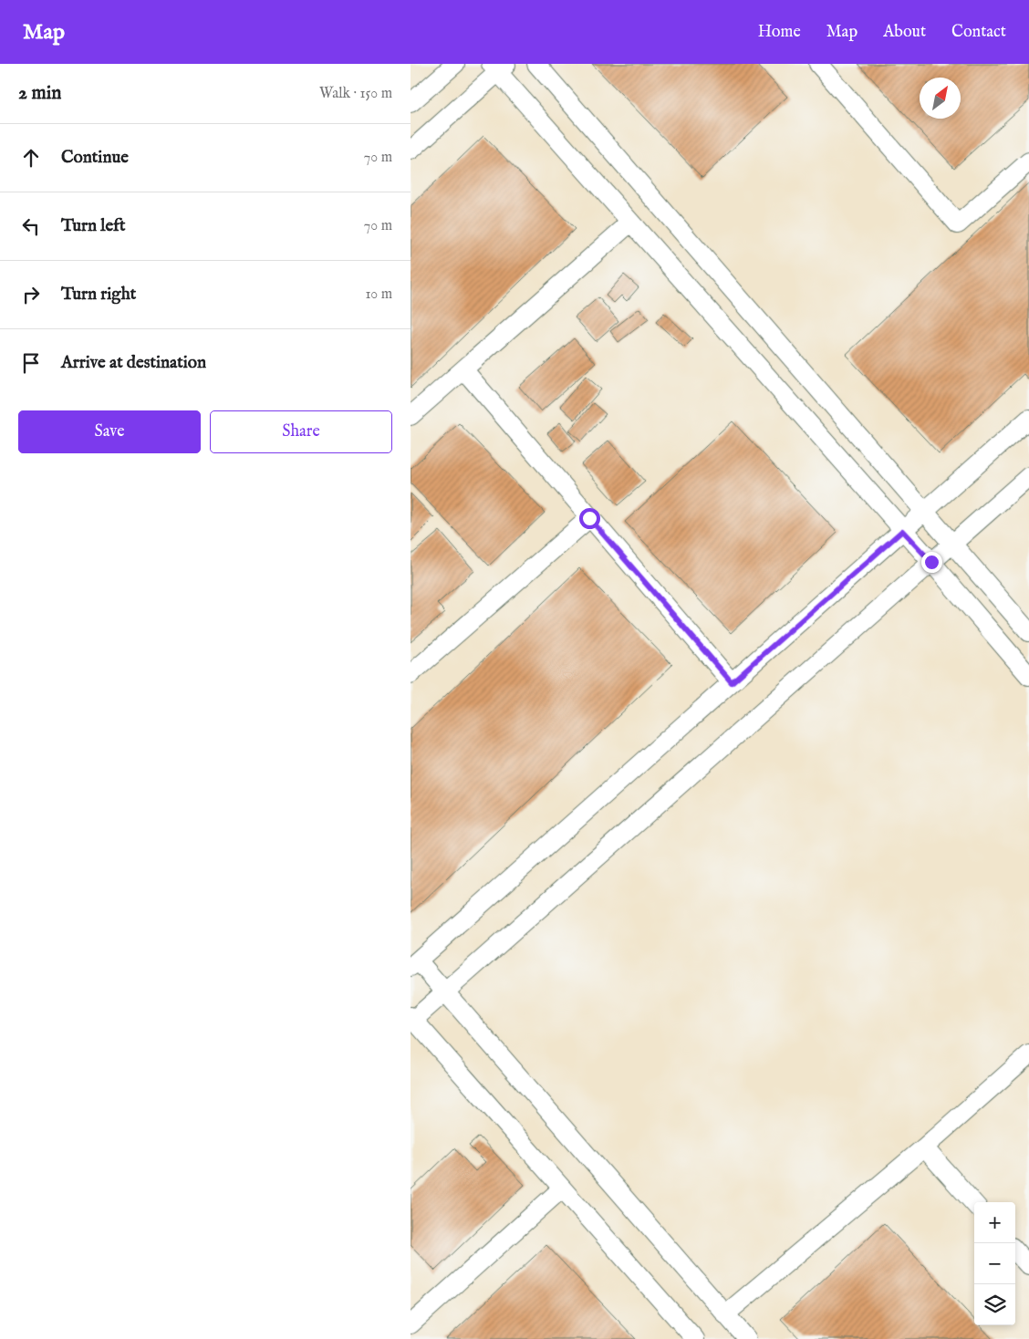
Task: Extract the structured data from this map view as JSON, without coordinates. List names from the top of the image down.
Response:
{
  "north": "top right",
  "page": {
    "header": "Map",
    "nav": [
      "Home",
      "Map",
      "About",
      "Contact"
    ],
    "heading": ["2 min", "Walk · 150 m"],
    "list": [
      ["Continue", "70 m"],
      ["Turn left", "70 m"],
      ["Turn right", "10 m"],
      "Arrive at destination"
    ],
    "buttons": ["Save", "Share"],
    "map_buttons": ["+", "−"]
  }
}
